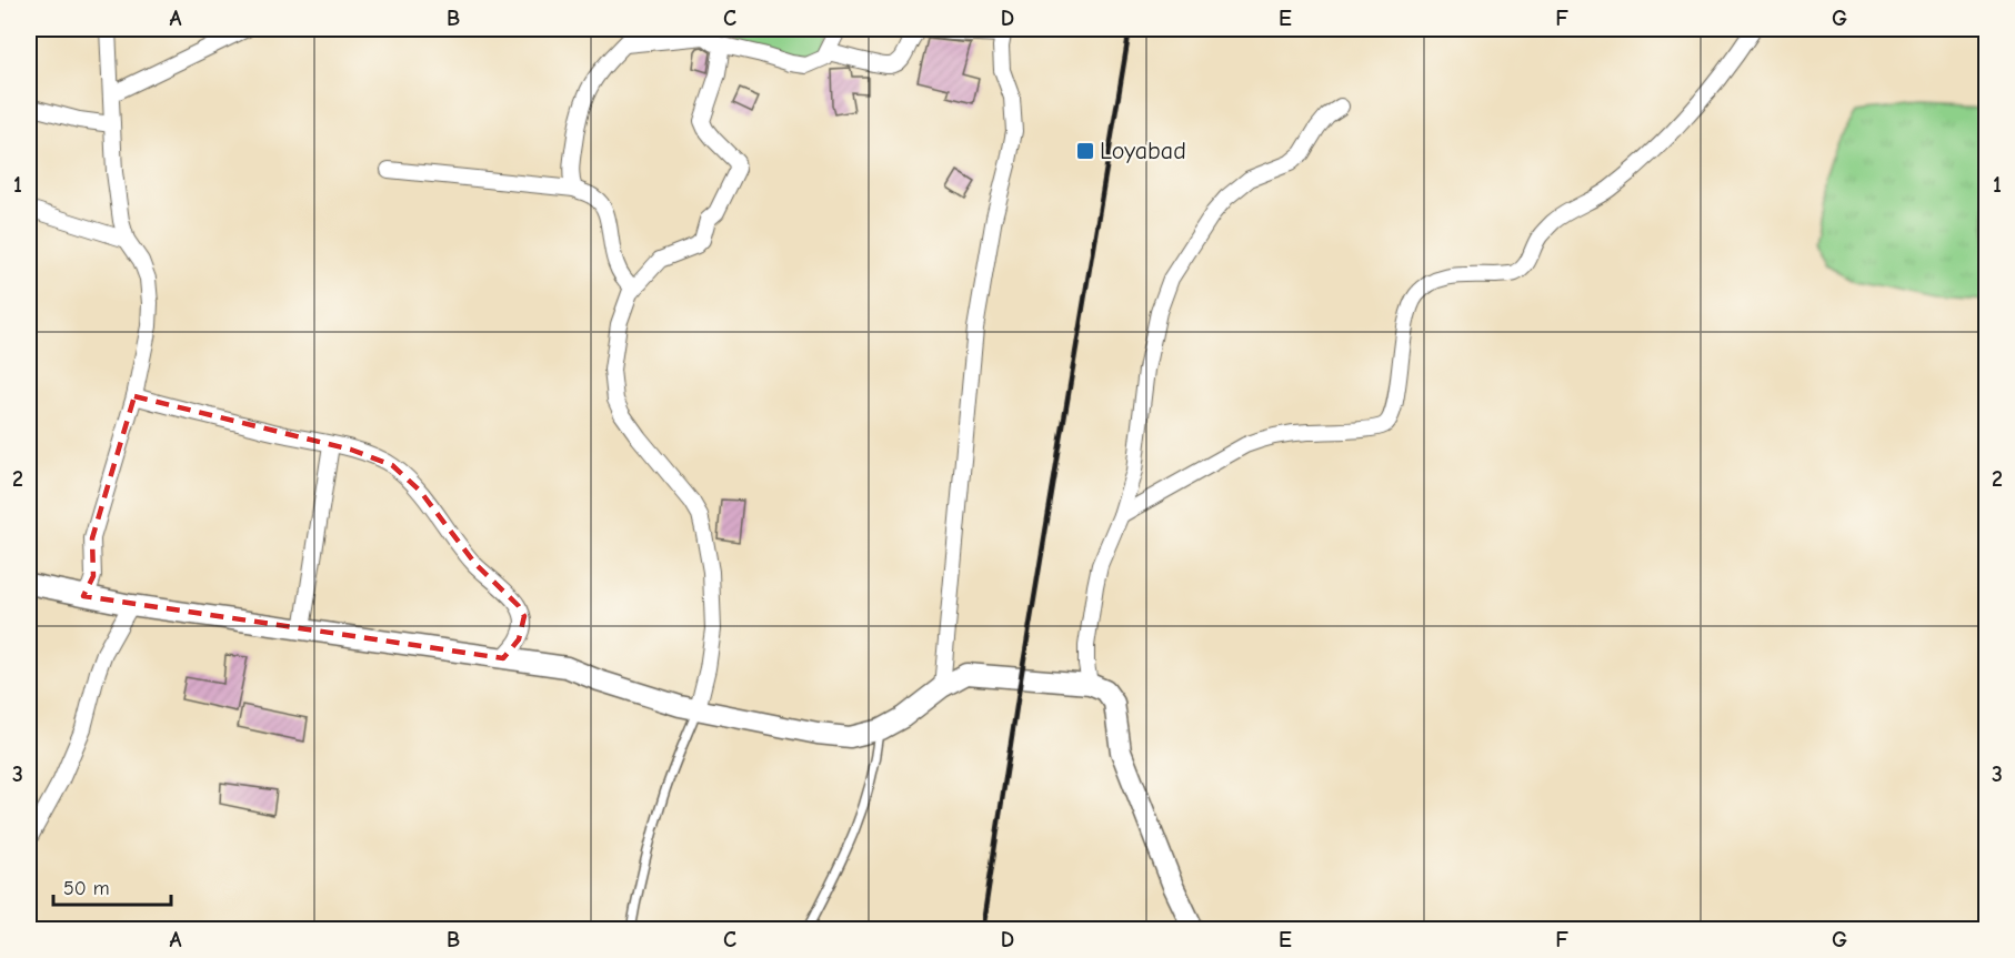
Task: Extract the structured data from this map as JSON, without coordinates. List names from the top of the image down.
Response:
{
  "places": {
    "transit": ["Loyabad"]
  },
  "scale_bar": "50 m",
  "grid": {
    "columns": [
      "A",
      "B",
      "C",
      "D",
      "E",
      "F",
      "G"
    ],
    "rows": ["1", "2", "3"]
  }
}
